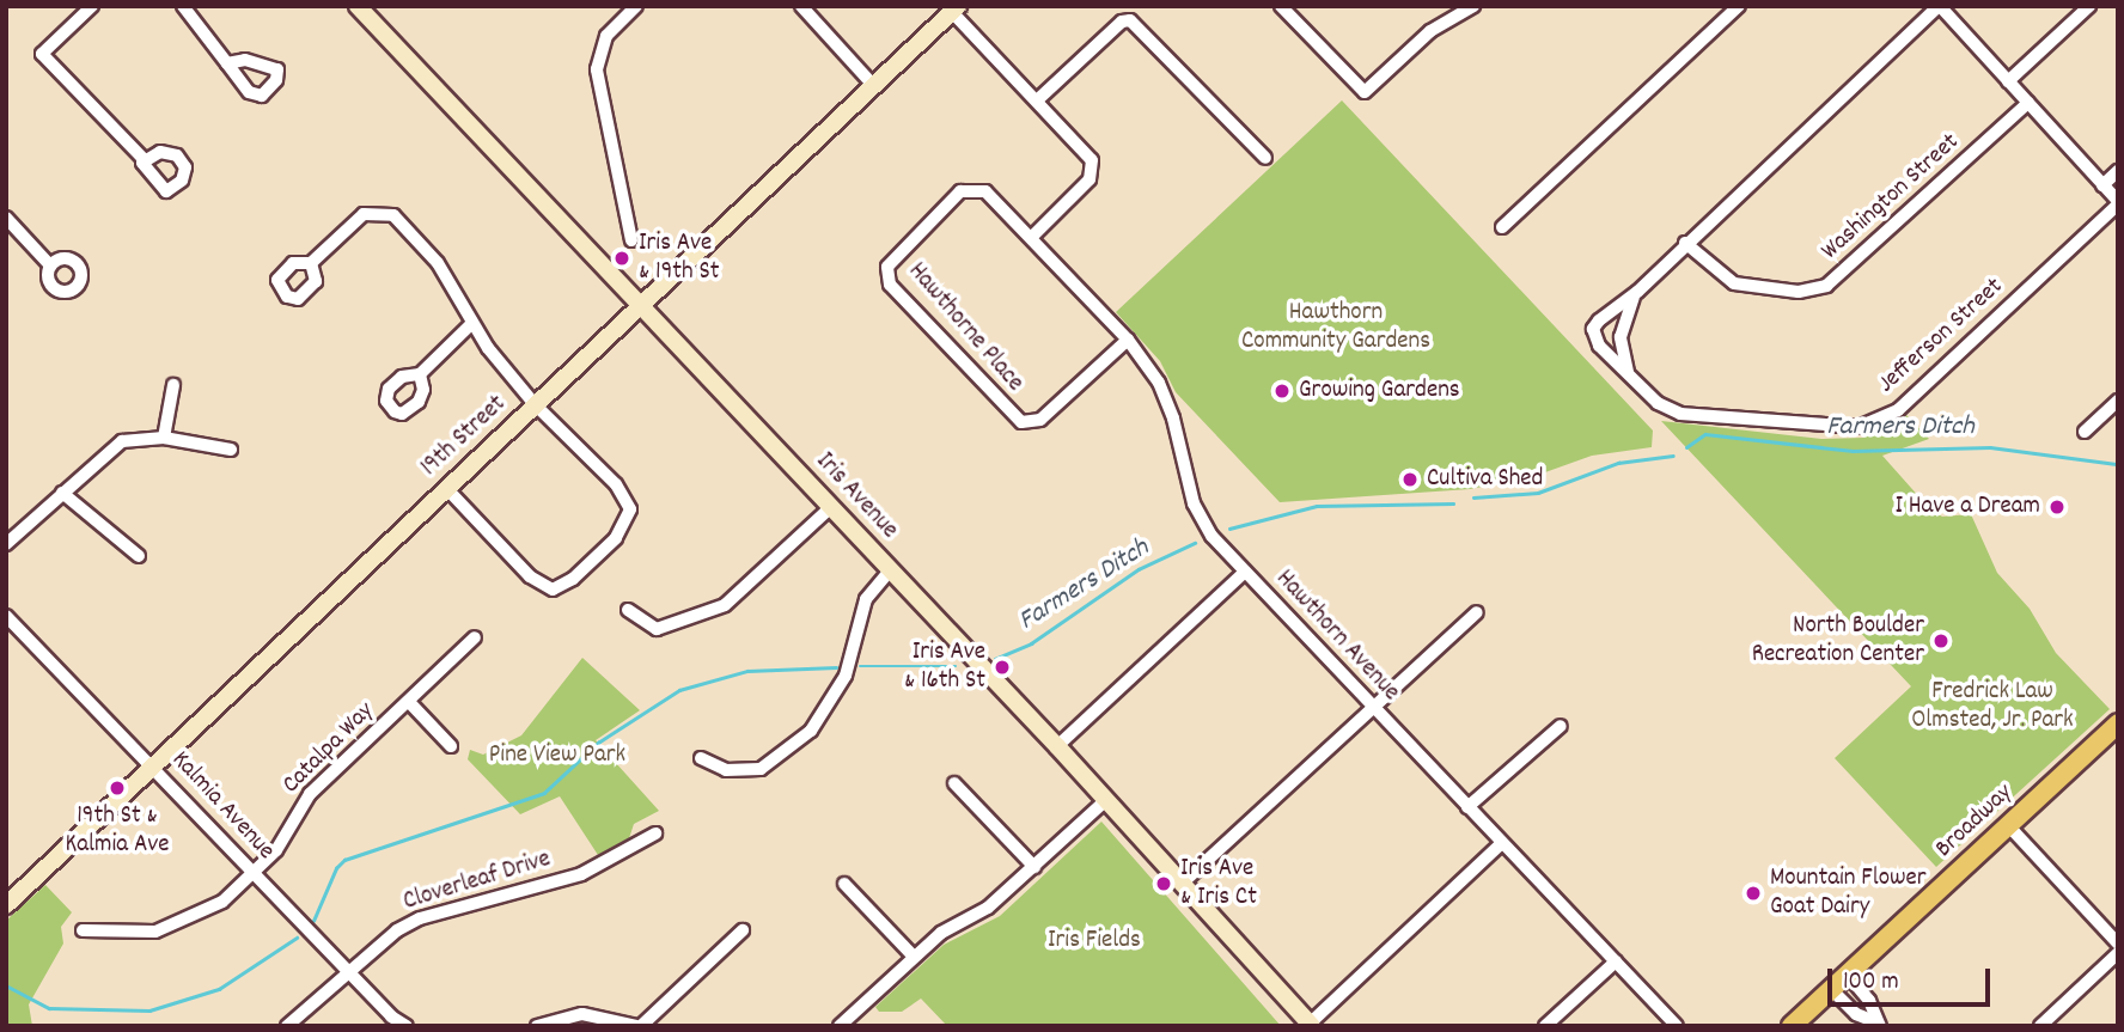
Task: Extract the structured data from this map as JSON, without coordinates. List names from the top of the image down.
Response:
{
  "streets": {
    "main road": ["19th Street", "Iris Avenue", "Broadway"],
    "street": [
      "Washington Street",
      "Hawthorne Place",
      "Jefferson Street",
      "Hawthorn Avenue",
      "Catalpa Way",
      "Kalmia Avenue",
      "Cloverleaf Drive"
    ]
  },
  "crossings": [
    ["Hawthorne Place", "Hawthorn Avenue"],
    ["19th Street", "Iris Avenue"],
    ["19th Street", "Kalmia Avenue"],
    ["Catalpa Way", "Kalmia Avenue"],
    ["Kalmia Avenue", "Cloverleaf Drive"]
  ],
  "water": ["Farmers Ditch"],
  "parks": [
    "Hawthorn Community Gardens",
    "Fredrick Law Olmsted, Jr. Park",
    "Pine View Park",
    "Iris Fields"
  ],
  "places": [
    "Iris Ave & 19th St",
    "Growing Gardens",
    "Cultiva Shed",
    "I Have a Dream",
    "North Boulder Recreation Center",
    "Iris Ave & 16th St",
    "19th St & Kalmia Ave",
    "Iris Ave & Iris Ct",
    "Mountain Flower Goat Dairy"
  ],
  "scale_bar": "100 m"
}
